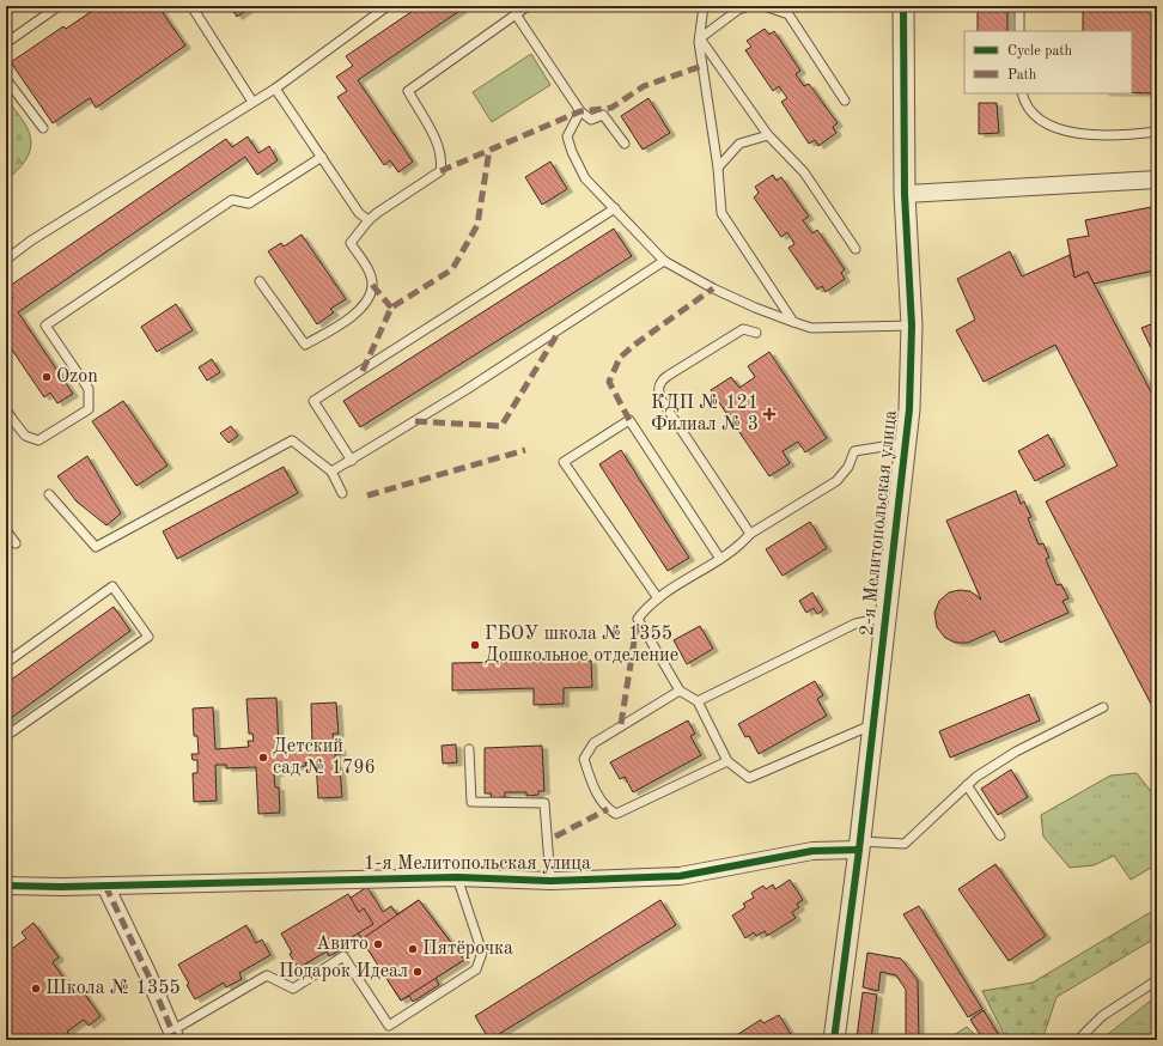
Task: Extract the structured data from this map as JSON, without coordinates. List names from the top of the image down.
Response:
{
  "streets": {
    "street": ["2-я Мелитопольская улица", "1-я Мелитопольская улица"]
  },
  "crossings": [
    ["2-я Мелитопольская улица", "1-я Мелитопольская улица"]
  ],
  "places": {
    "other": [
      "Ozon",
      "ГБОУ школа № 1355 Дошкольное отделение",
      "Детский сад № 1796",
      "Авито",
      "Пятёрочка",
      "Подарок Идеал",
      "Школа № 1355"
    ],
    "health": ["КДП № 121 Филиал № 3"]
  },
  "legend": ["Cycle path", "Path"]
}
